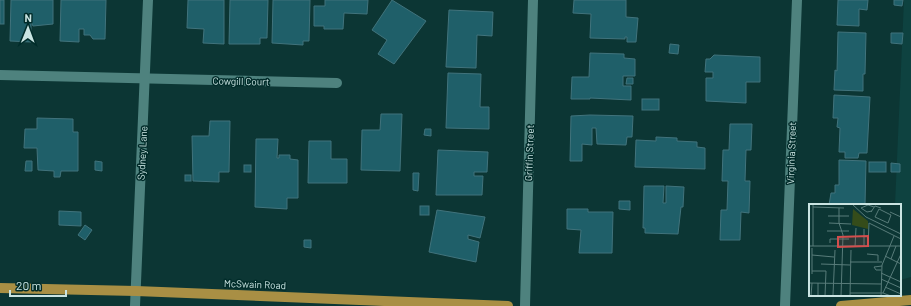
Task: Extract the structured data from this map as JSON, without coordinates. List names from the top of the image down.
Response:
{
  "streets": {
    "main road": ["McSwain Road"],
    "street": [
      "Cowgill Court",
      "Sydney Lane",
      "Griffin Street",
      "Virginia Street"
    ]
  },
  "crossings": [
    ["Cowgill Court", "Sydney Lane"],
    ["Sydney Lane", "McSwain Road"]
  ],
  "scale_bar": "20 m",
  "north": "top"
}
